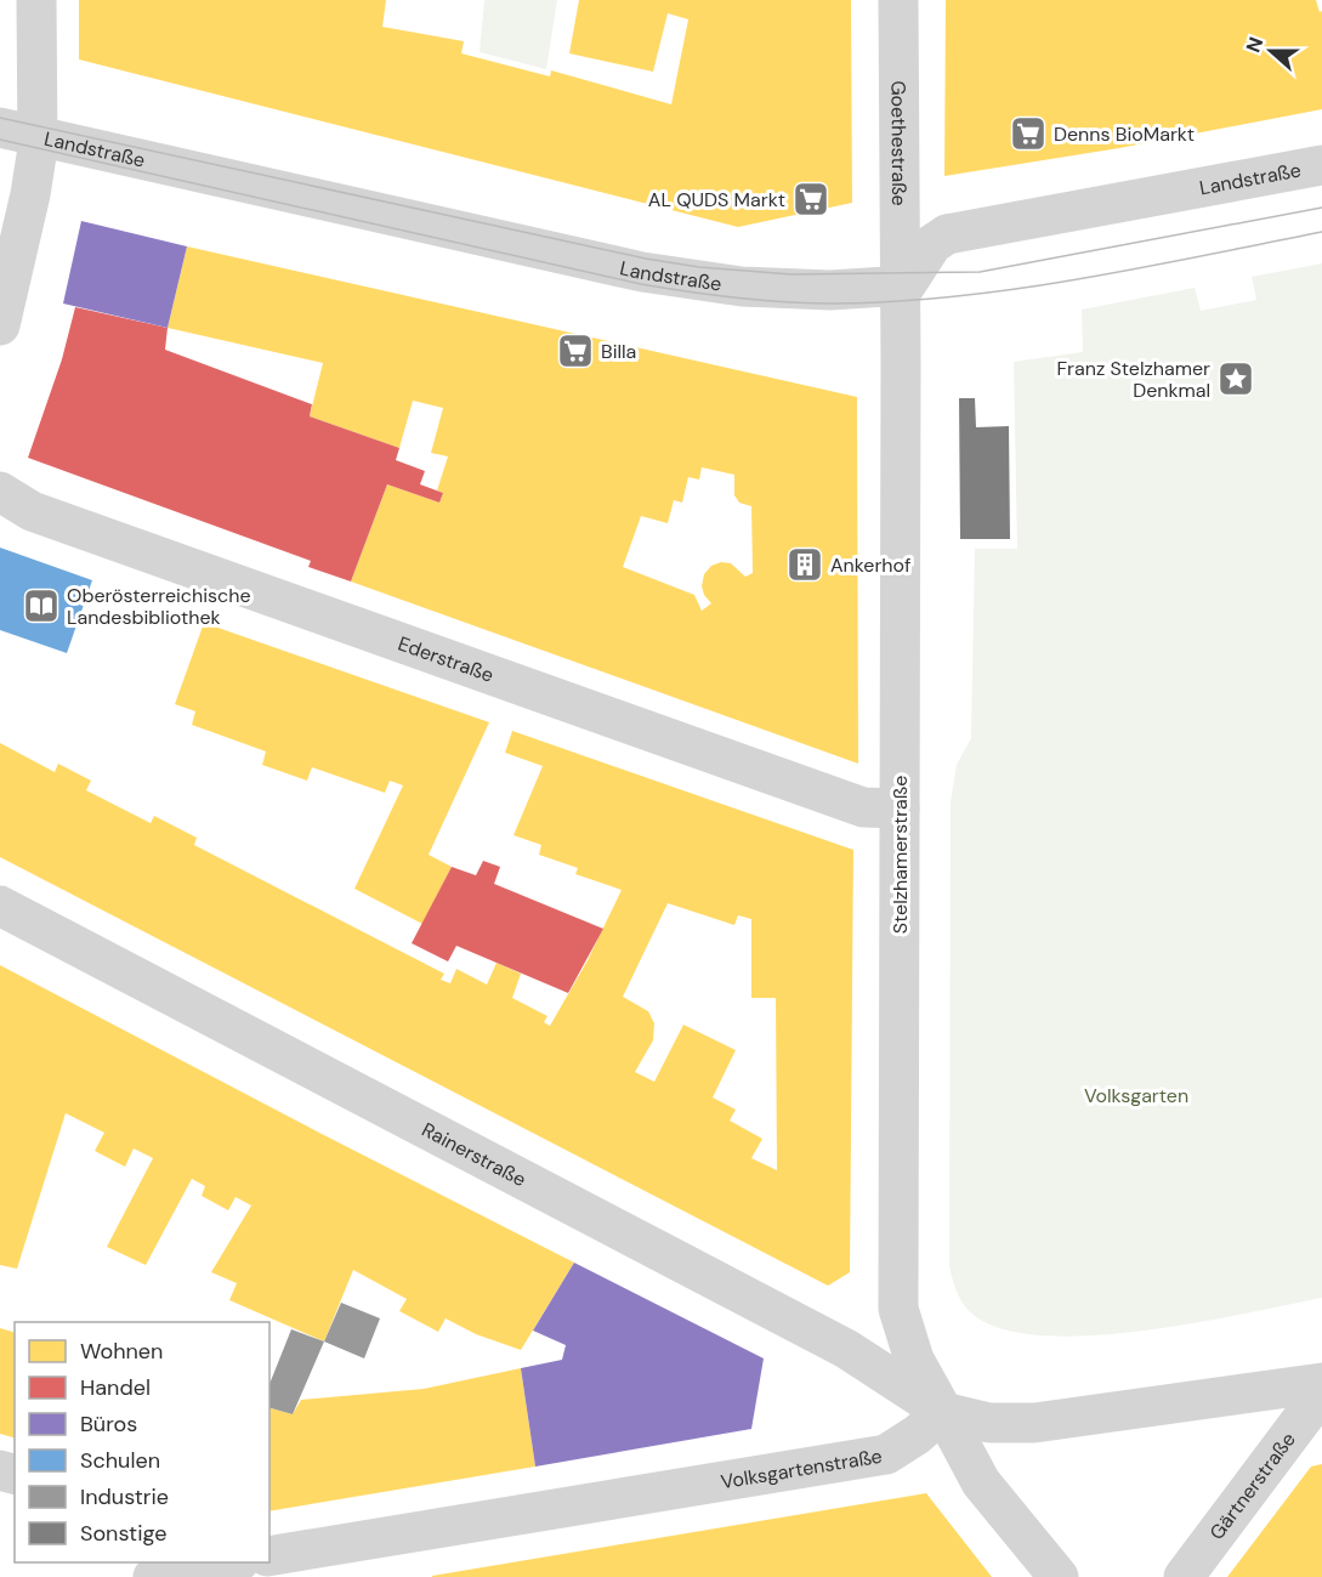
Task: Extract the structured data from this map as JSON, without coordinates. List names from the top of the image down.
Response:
{
  "streets": {
    "street": [
      "Goethestraße",
      "Landstraße",
      "Ederstraße",
      "Stelzhamerstraße",
      "Rainerstraße",
      "Volksgartenstraße",
      "Gärtnerstraße"
    ]
  },
  "crossings": [
    ["Goethestraße", "Landstraße"],
    ["Goethestraße", "Stelzhamerstraße"],
    ["Landstraße", "Stelzhamerstraße"],
    ["Ederstraße", "Stelzhamerstraße"],
    ["Stelzhamerstraße", "Rainerstraße"],
    ["Stelzhamerstraße", "Volksgartenstraße"],
    ["Rainerstraße", "Volksgartenstraße"]
  ],
  "parks": ["Volksgarten"],
  "places": {
    "supermarket": ["Denns BioMarkt", "AL QUDS Markt", "Billa"],
    "place": ["Franz Stelzhamer Denkmal"],
    "building": ["Ankerhof"],
    "library": ["Oberösterreichische Landesbibliothek"]
  },
  "legend": [
    "Wohnen",
    "Handel",
    "Büros",
    "Schulen",
    "Industrie",
    "Sonstige"
  ],
  "north": "left"
}
